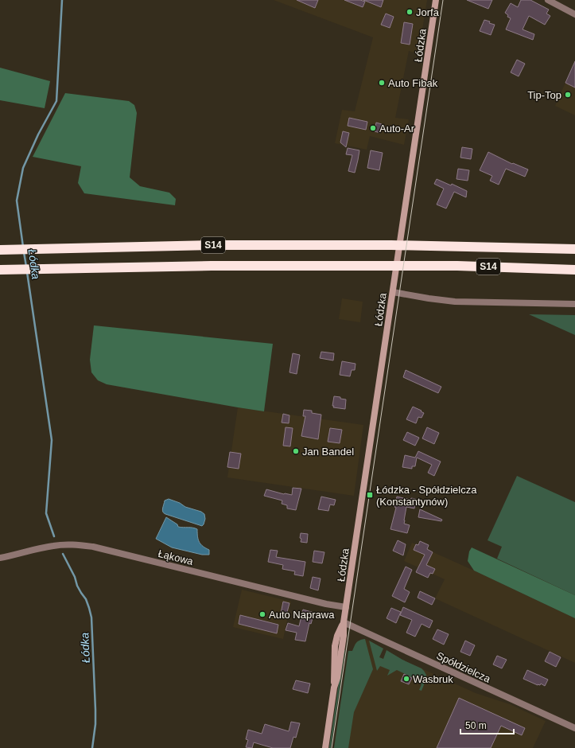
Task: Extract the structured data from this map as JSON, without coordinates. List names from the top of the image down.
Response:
{
  "streets": {
    "highway": ["S14"],
    "main road": ["Łódzka"],
    "street": ["Łąkowa", "Spółdzielcza"]
  },
  "crossings": [
    ["Łódzka", "Łąkowa"],
    ["Łódzka", "Spółdzielcza"]
  ],
  "water": ["Łódka"],
  "places": {
    "other": [
      "Jorfa",
      "Auto Fibak",
      "Tip-Top",
      "Auto-Ar",
      "Jan Bandel",
      "Auto Naprawa",
      "Wasbruk"
    ],
    "transit": ["Łódzka - Spółdzielcza (Konstantynów)"]
  },
  "scale_bar": "50 m"
}
